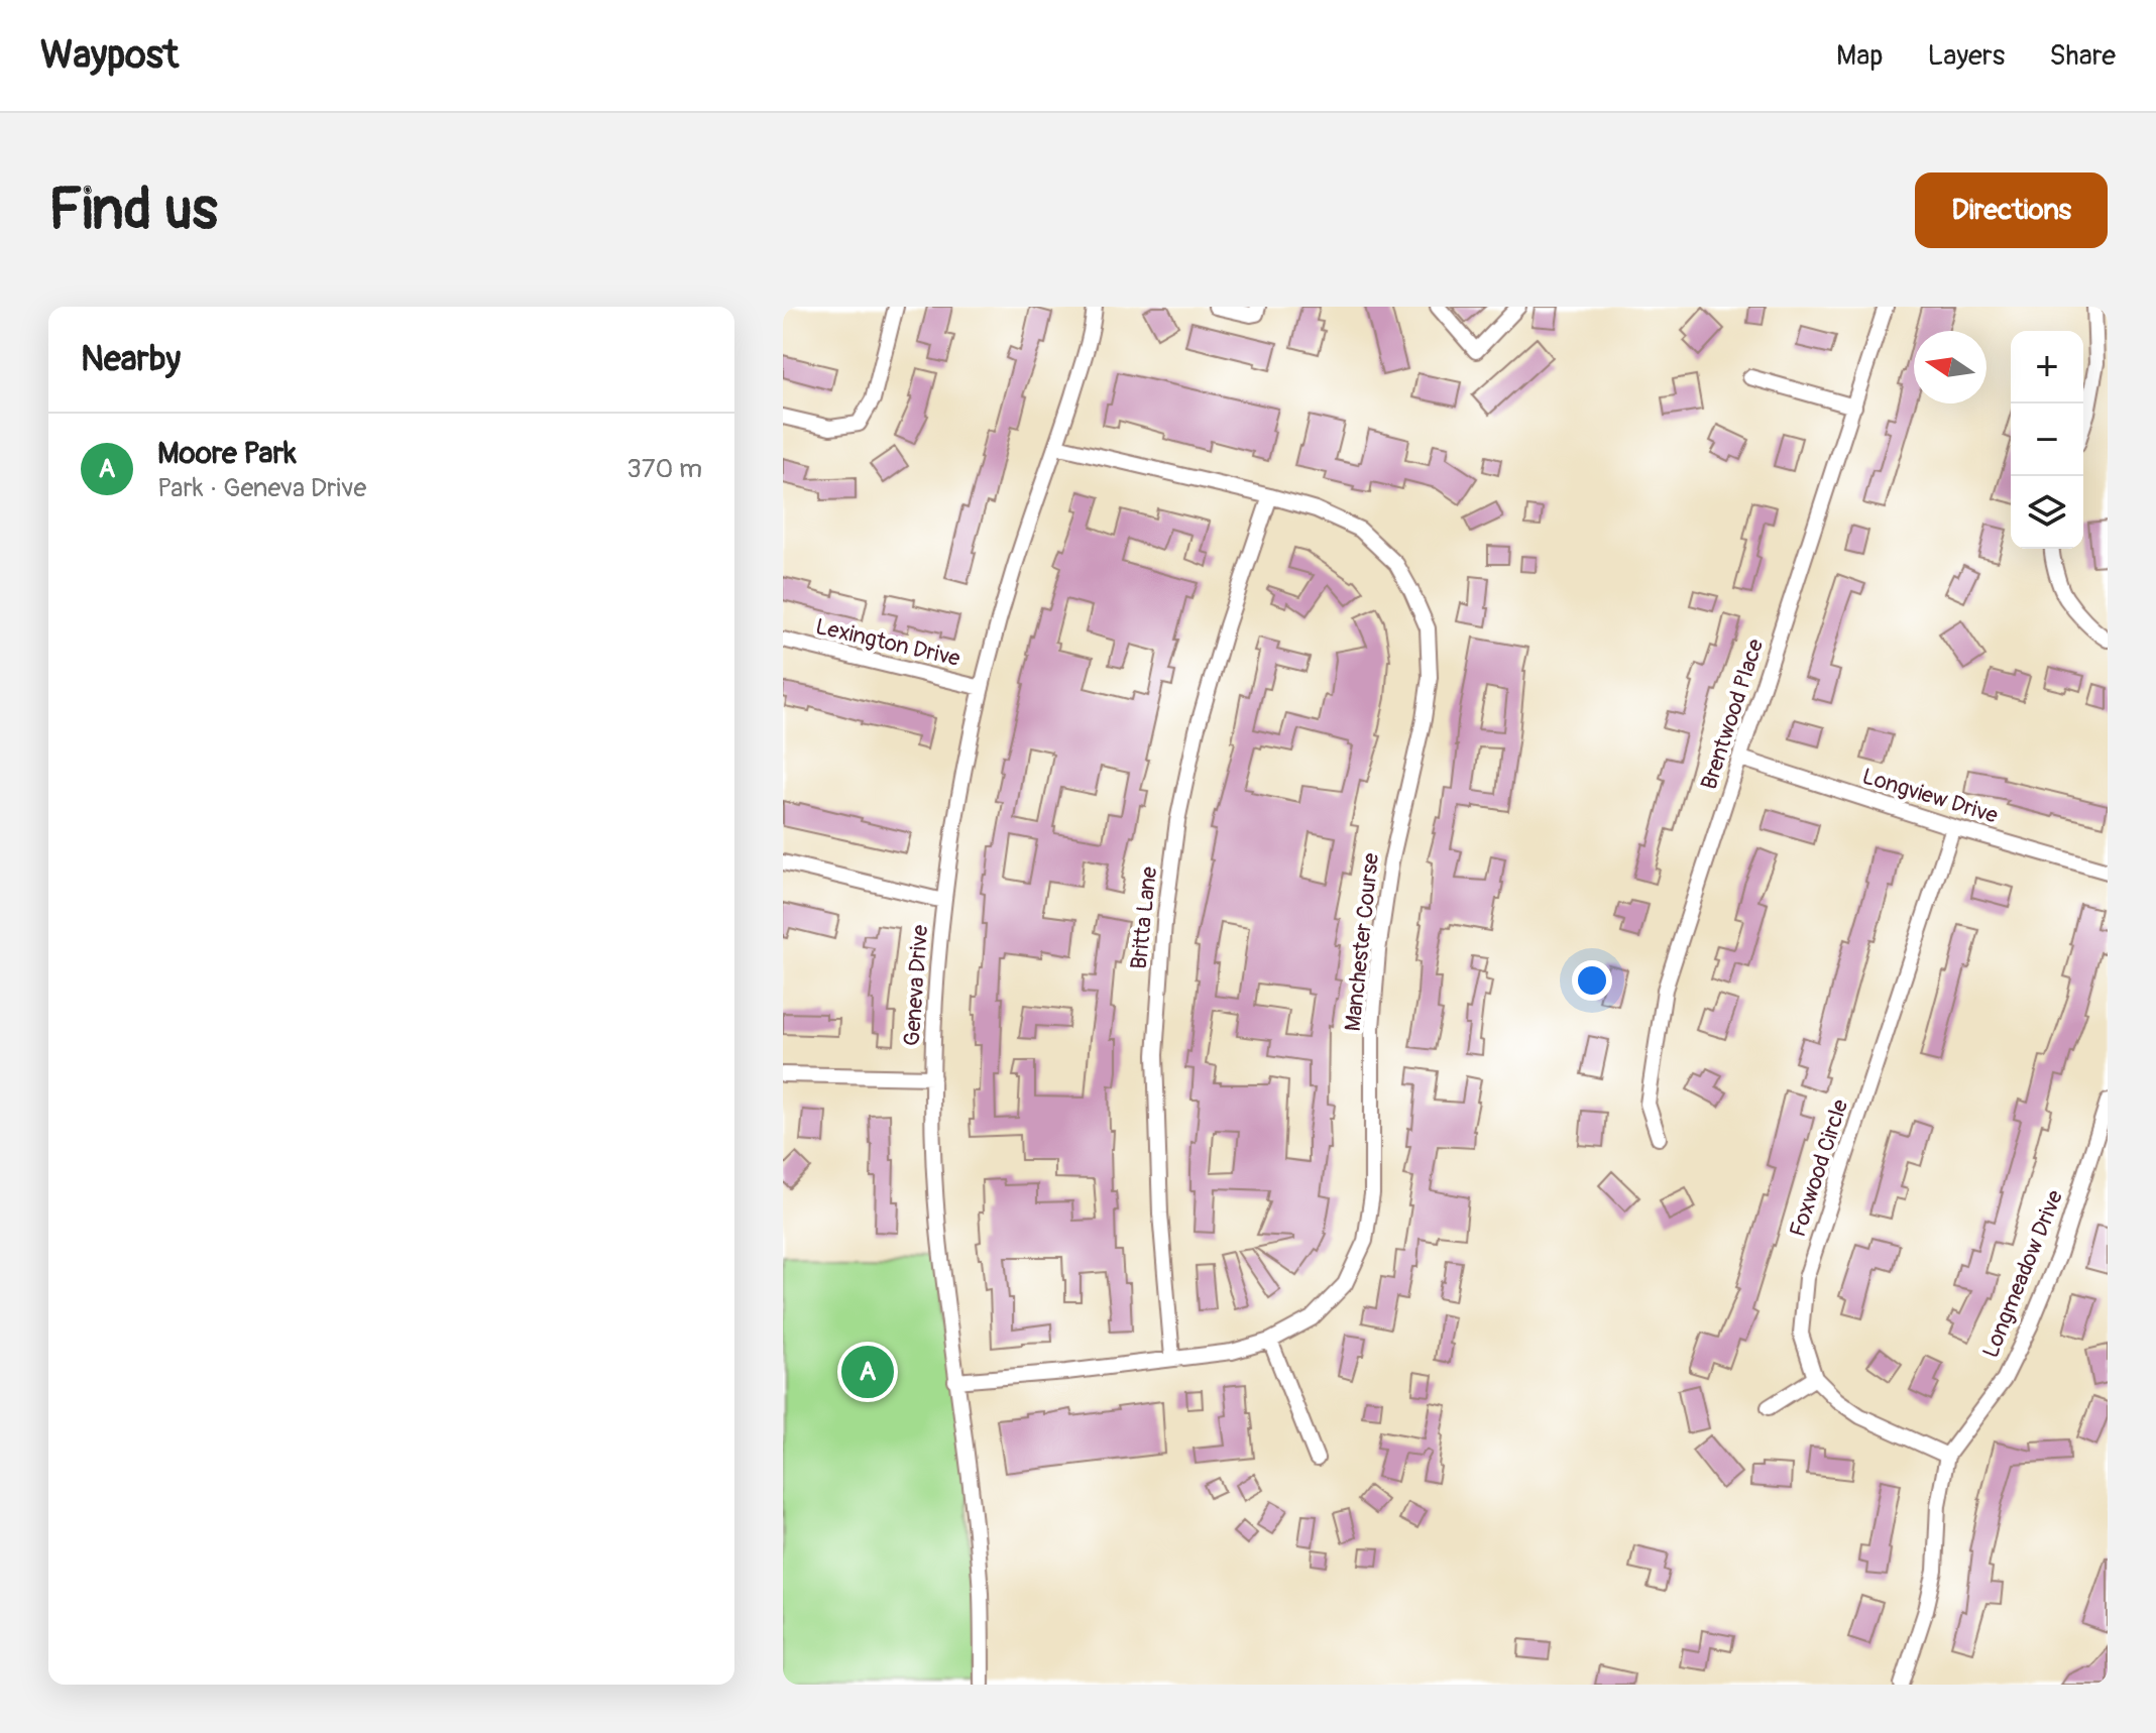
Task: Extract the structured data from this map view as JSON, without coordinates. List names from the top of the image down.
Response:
{
  "streets": {
    "street": [
      "Lexington Drive",
      "Brentwood Place",
      "Longview Drive",
      "Britta Lane",
      "Manchester Course",
      "Geneva Drive",
      "Foxwood Circle",
      "Longmeadow Drive"
    ]
  },
  "crossings": [
    ["Lexington Drive", "Geneva Drive"],
    ["Brentwood Place", "Longview Drive"],
    ["Longview Drive", "Foxwood Circle"],
    ["Britta Lane", "Manchester Course"],
    ["Manchester Course", "Geneva Drive"],
    ["Foxwood Circle", "Longmeadow Drive"]
  ],
  "north": "left",
  "page": {
    "header": "Waypost",
    "nav": ["Map", "Layers", "Share"],
    "buttons": "Directions",
    "title": "Find us",
    "heading": "Nearby",
    "map_buttons": ["+", "−"],
    "list": [
      {
        "mark": "A",
        "name": "Moore Park",
        "note": "Park · Geneva Drive",
        "value": "370 m"
      }
    ],
    "pins": "A"
  }
}
